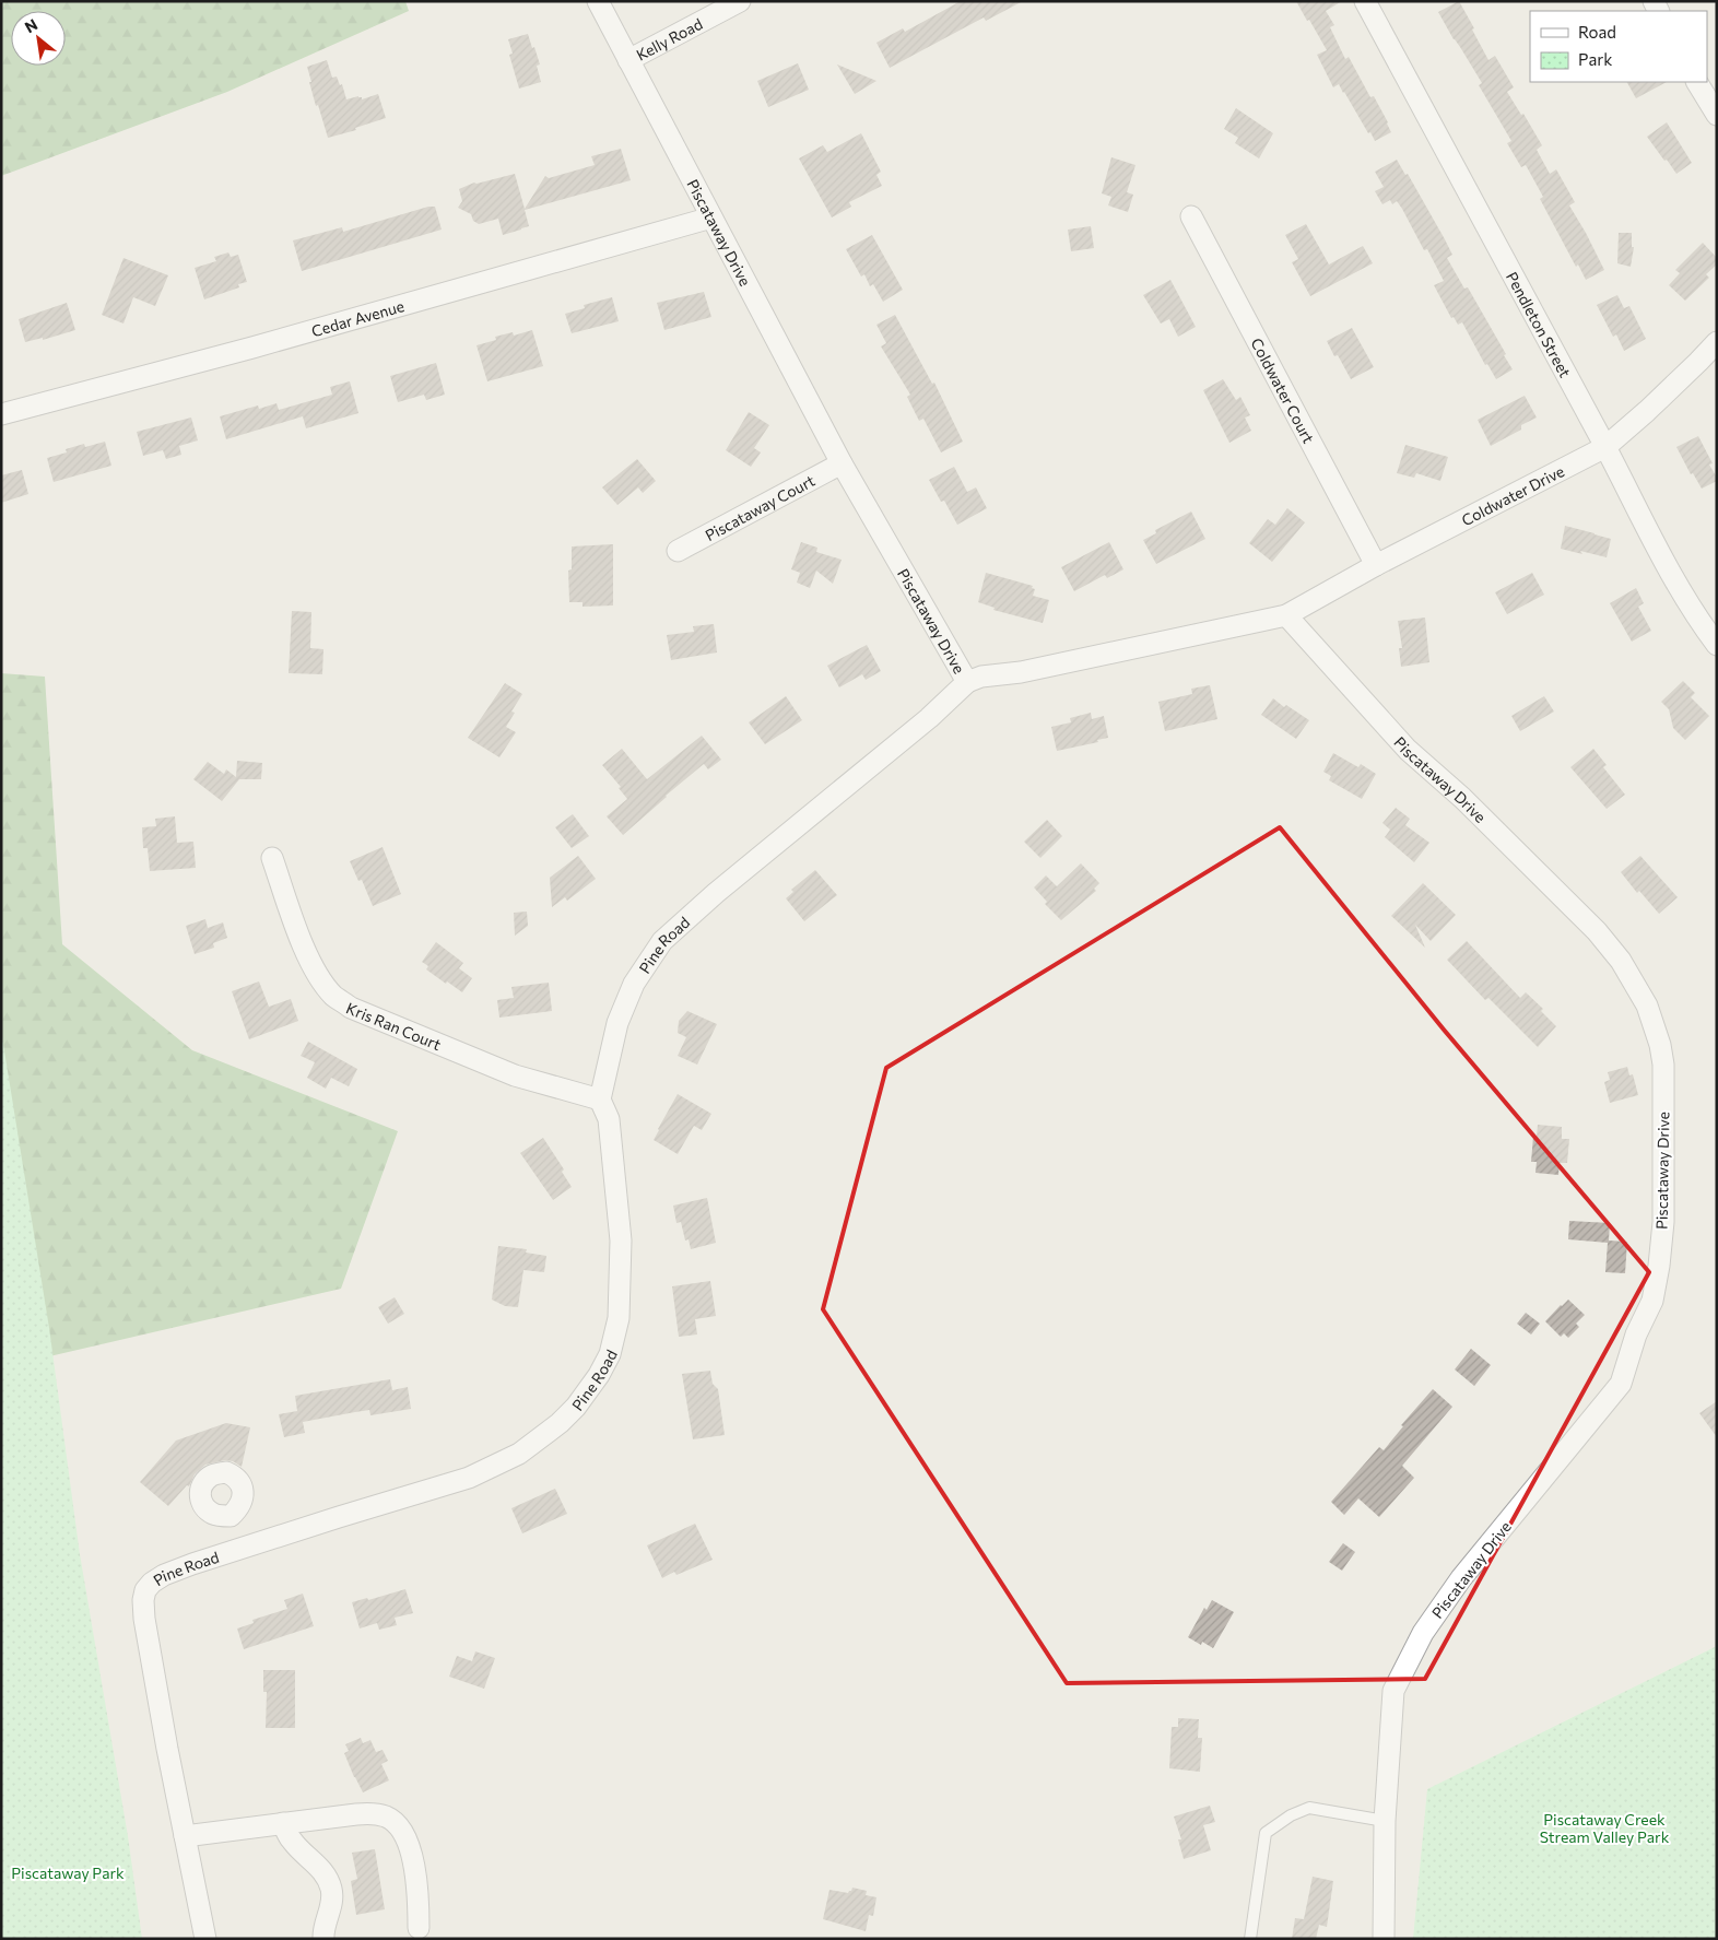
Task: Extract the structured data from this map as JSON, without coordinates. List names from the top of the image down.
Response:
{
  "streets": {
    "street": [
      "Kelly Road",
      "Piscataway Drive",
      "Cedar Avenue",
      "Pendleton Street",
      "Coldwater Court",
      "Coldwater Drive",
      "Piscataway Court",
      "Pine Road",
      "Kris Ran Court"
    ]
  },
  "crossings": [
    ["Kelly Road", "Piscataway Drive"],
    ["Piscataway Drive", "Cedar Avenue"],
    ["Piscataway Drive", "Coldwater Drive"],
    ["Piscataway Drive", "Piscataway Court"],
    ["Piscataway Drive", "Pine Road"],
    ["Pendleton Street", "Coldwater Drive"],
    ["Coldwater Court", "Coldwater Drive"],
    ["Pine Road", "Kris Ran Court"]
  ],
  "parks": ["Piscataway Creek Stream Valley Park", "Piscataway Park"],
  "legend": ["Road", "Park"],
  "north": "top left"
}
